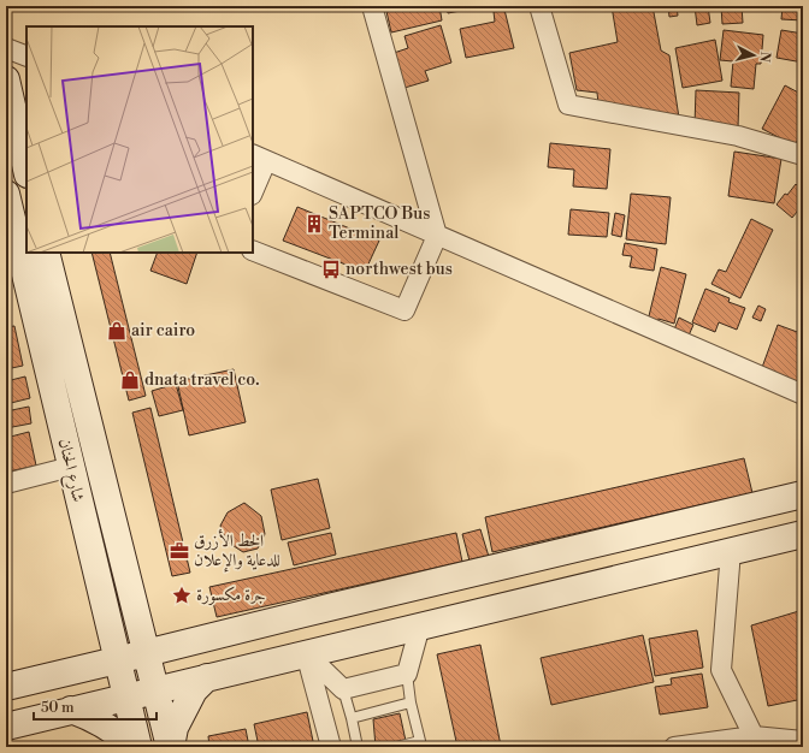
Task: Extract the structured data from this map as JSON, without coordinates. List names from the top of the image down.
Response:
{
  "streets": {
    "main road": ["شارع الحنان"]
  },
  "places": {
    "building": ["SAPTCO Bus Terminal"],
    "bus stop": ["northwest bus"],
    "shop": ["air cairo", "dnata travel co."],
    "office": ["الخط الأزرق للدعاية والإعلان"],
    "place": ["جرة مكسورة"]
  },
  "scale_bar": "50 m",
  "north": "right"
}
